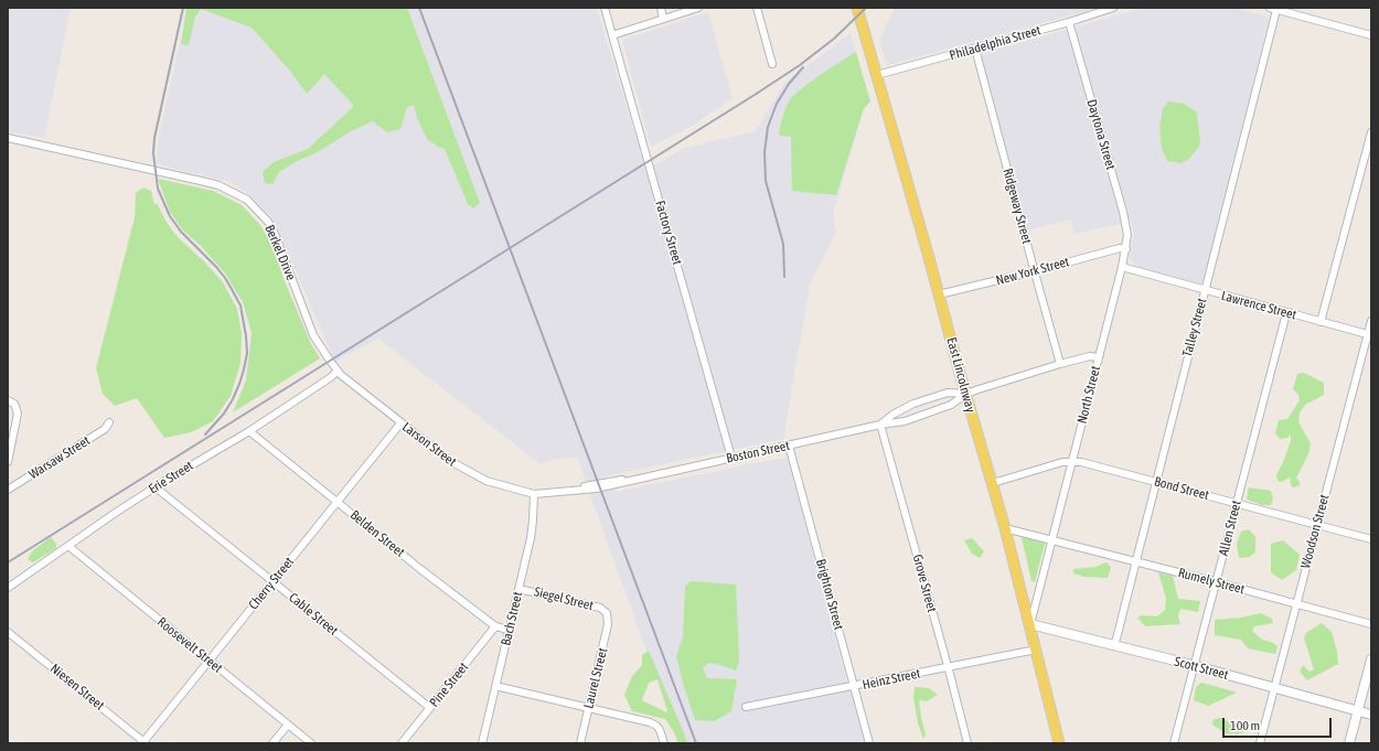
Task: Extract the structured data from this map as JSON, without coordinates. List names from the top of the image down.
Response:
{
  "streets": {
    "main road": ["East Lincolnway"],
    "street": [
      "Philadelphia Street",
      "Daytona Street",
      "Ridgeway Street",
      "Factory Street",
      "Berkel Drive",
      "New York Street",
      "Lawrence Street",
      "Talley Street",
      "North Street",
      "Larson Street",
      "Boston Street",
      "Warsaw Street",
      "Erie Street",
      "Bond Street",
      "Allen Street",
      "Woodson Street",
      "Belden Street",
      "Rumely Street",
      "Cherry Street",
      "Grove Street",
      "Brighton Street",
      "Siegel Street",
      "Cable Street",
      "Bach Street",
      "Roosevelt Street",
      "Scott Street",
      "Laurel Street",
      "Heinz Street",
      "Pine Street",
      "Niesen Street"
    ]
  },
  "crossings": [
    ["Philadelphia Street", "Daytona Street"],
    ["Philadelphia Street", "Ridgeway Street"],
    ["Philadelphia Street", "East Lincolnway"],
    ["Daytona Street", "New York Street"],
    ["Daytona Street", "North Street"],
    ["Ridgeway Street", "New York Street"],
    ["Ridgeway Street", "Boston Street"],
    ["Factory Street", "Boston Street"],
    ["Berkel Drive", "Larson Street"],
    ["Berkel Drive", "Erie Street"],
    ["New York Street", "East Lincolnway"],
    ["New York Street", "North Street"],
    ["Lawrence Street", "Talley Street"],
    ["Lawrence Street", "North Street"],
    ["Lawrence Street", "Allen Street"],
    ["Lawrence Street", "Woodson Street"],
    ["Talley Street", "Bond Street"],
    ["Talley Street", "Rumely Street"],
    ["Talley Street", "Scott Street"],
    ["East Lincolnway", "North Street"],
    ["East Lincolnway", "Boston Street"],
    ["East Lincolnway", "Bond Street"],
    ["East Lincolnway", "Scott Street"],
    ["East Lincolnway", "Heinz Street"],
    ["North Street", "Boston Street"],
    ["North Street", "Bond Street"],
    ["North Street", "Rumely Street"],
    ["North Street", "Scott Street"],
    ["Larson Street", "Boston Street"],
    ["Larson Street", "Erie Street"],
    ["Larson Street", "Cherry Street"],
    ["Larson Street", "Bach Street"],
    ["Boston Street", "Grove Street"],
    ["Boston Street", "Brighton Street"],
    ["Boston Street", "Bach Street"],
    ["Erie Street", "Belden Street"],
    ["Erie Street", "Cable Street"],
    ["Erie Street", "Roosevelt Street"],
    ["Bond Street", "Allen Street"],
    ["Bond Street", "Woodson Street"],
    ["Allen Street", "Rumely Street"],
    ["Allen Street", "Scott Street"],
    ["Woodson Street", "Rumely Street"],
    ["Woodson Street", "Scott Street"],
    ["Belden Street", "Cherry Street"],
    ["Belden Street", "Bach Street"],
    ["Belden Street", "Pine Street"],
    ["Cherry Street", "Cable Street"],
    ["Cherry Street", "Roosevelt Street"],
    ["Cherry Street", "Niesen Street"],
    ["Grove Street", "Heinz Street"],
    ["Brighton Street", "Heinz Street"],
    ["Siegel Street", "Bach Street"],
    ["Siegel Street", "Laurel Street"],
    ["Cable Street", "Pine Street"]
  ],
  "scale_bar": "100 m"
}
